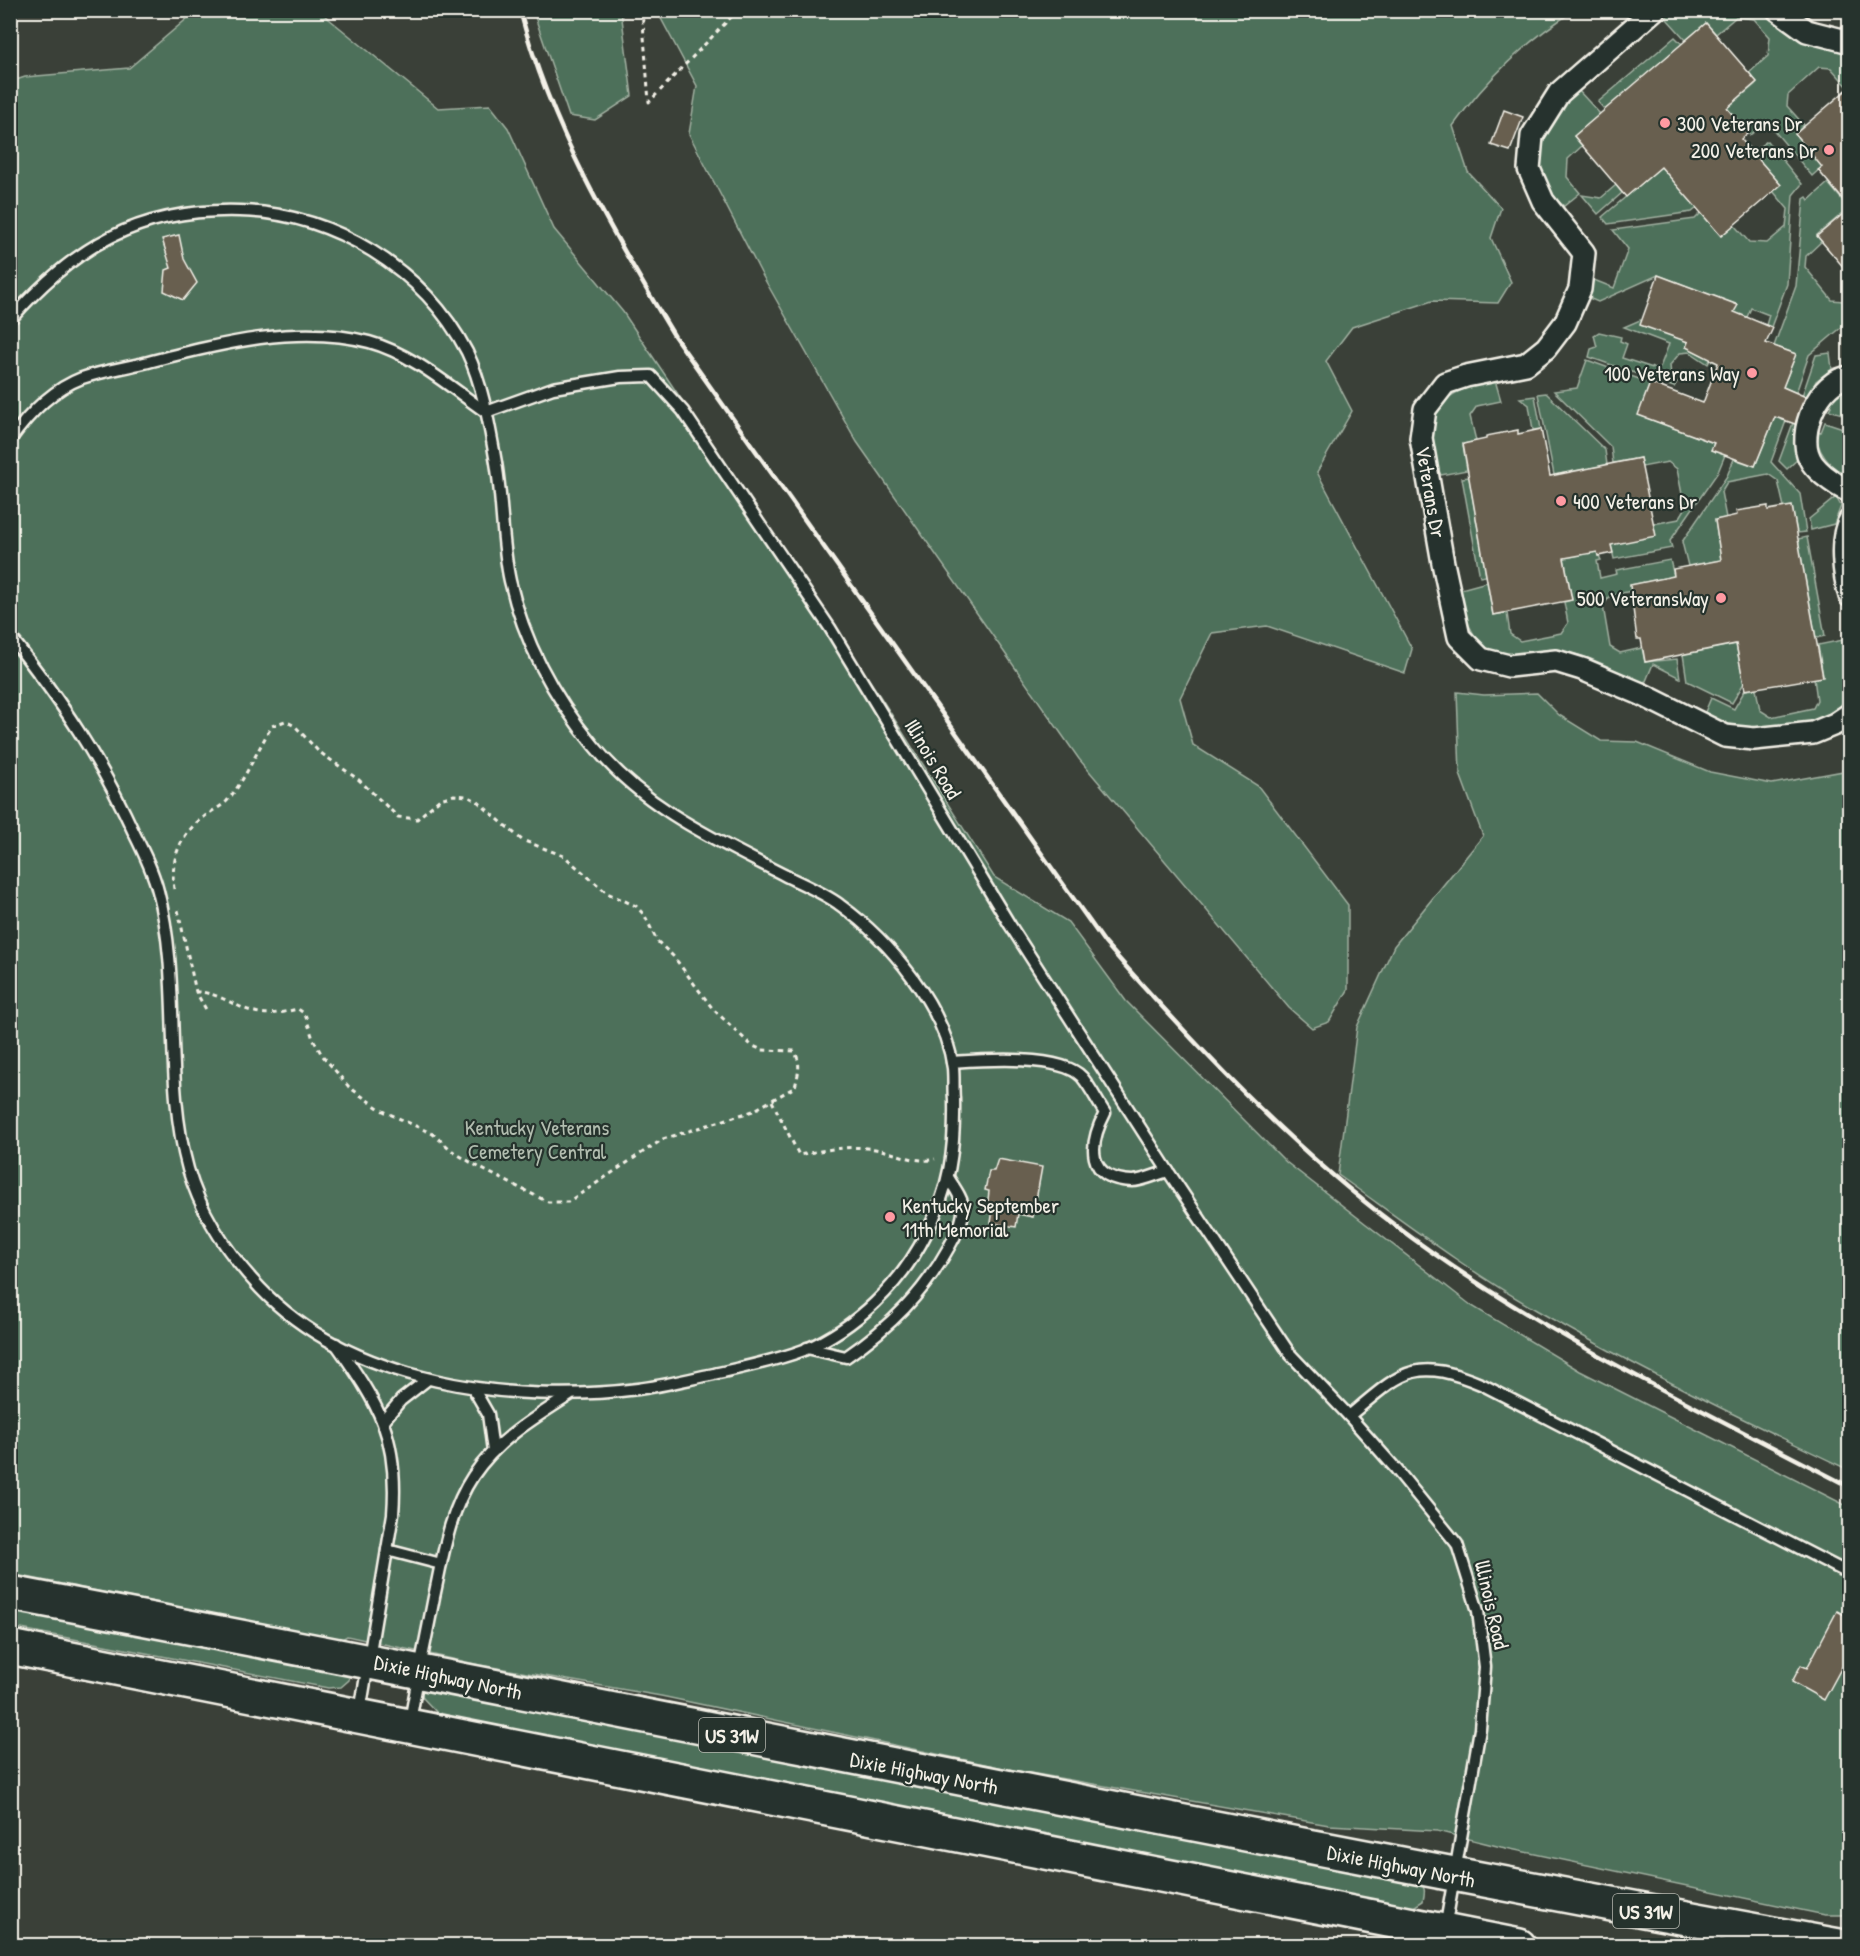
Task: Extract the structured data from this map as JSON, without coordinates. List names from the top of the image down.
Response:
{
  "streets": {
    "highway": ["Dixie Highway North", "US 31W"],
    "street": ["Veterans Dr"],
    "lane": ["Illinois Road", "lllinois Road"]
  },
  "crossings": [
    ["Illinois Road", "lllinois Road"],
    ["lllinois Road", "Dixie Highway North"],
    ["lllinois Road", "US 31W"]
  ],
  "parks": ["Kentucky Veterans Cemetery Central"],
  "places": [
    "300 Veterans Dr",
    "200 Veterans Dr",
    "100 Veterans Way",
    "400 Veterans Dr",
    "500 VeteransWay",
    "Kentucky September 11th Memorial"
  ]
}
